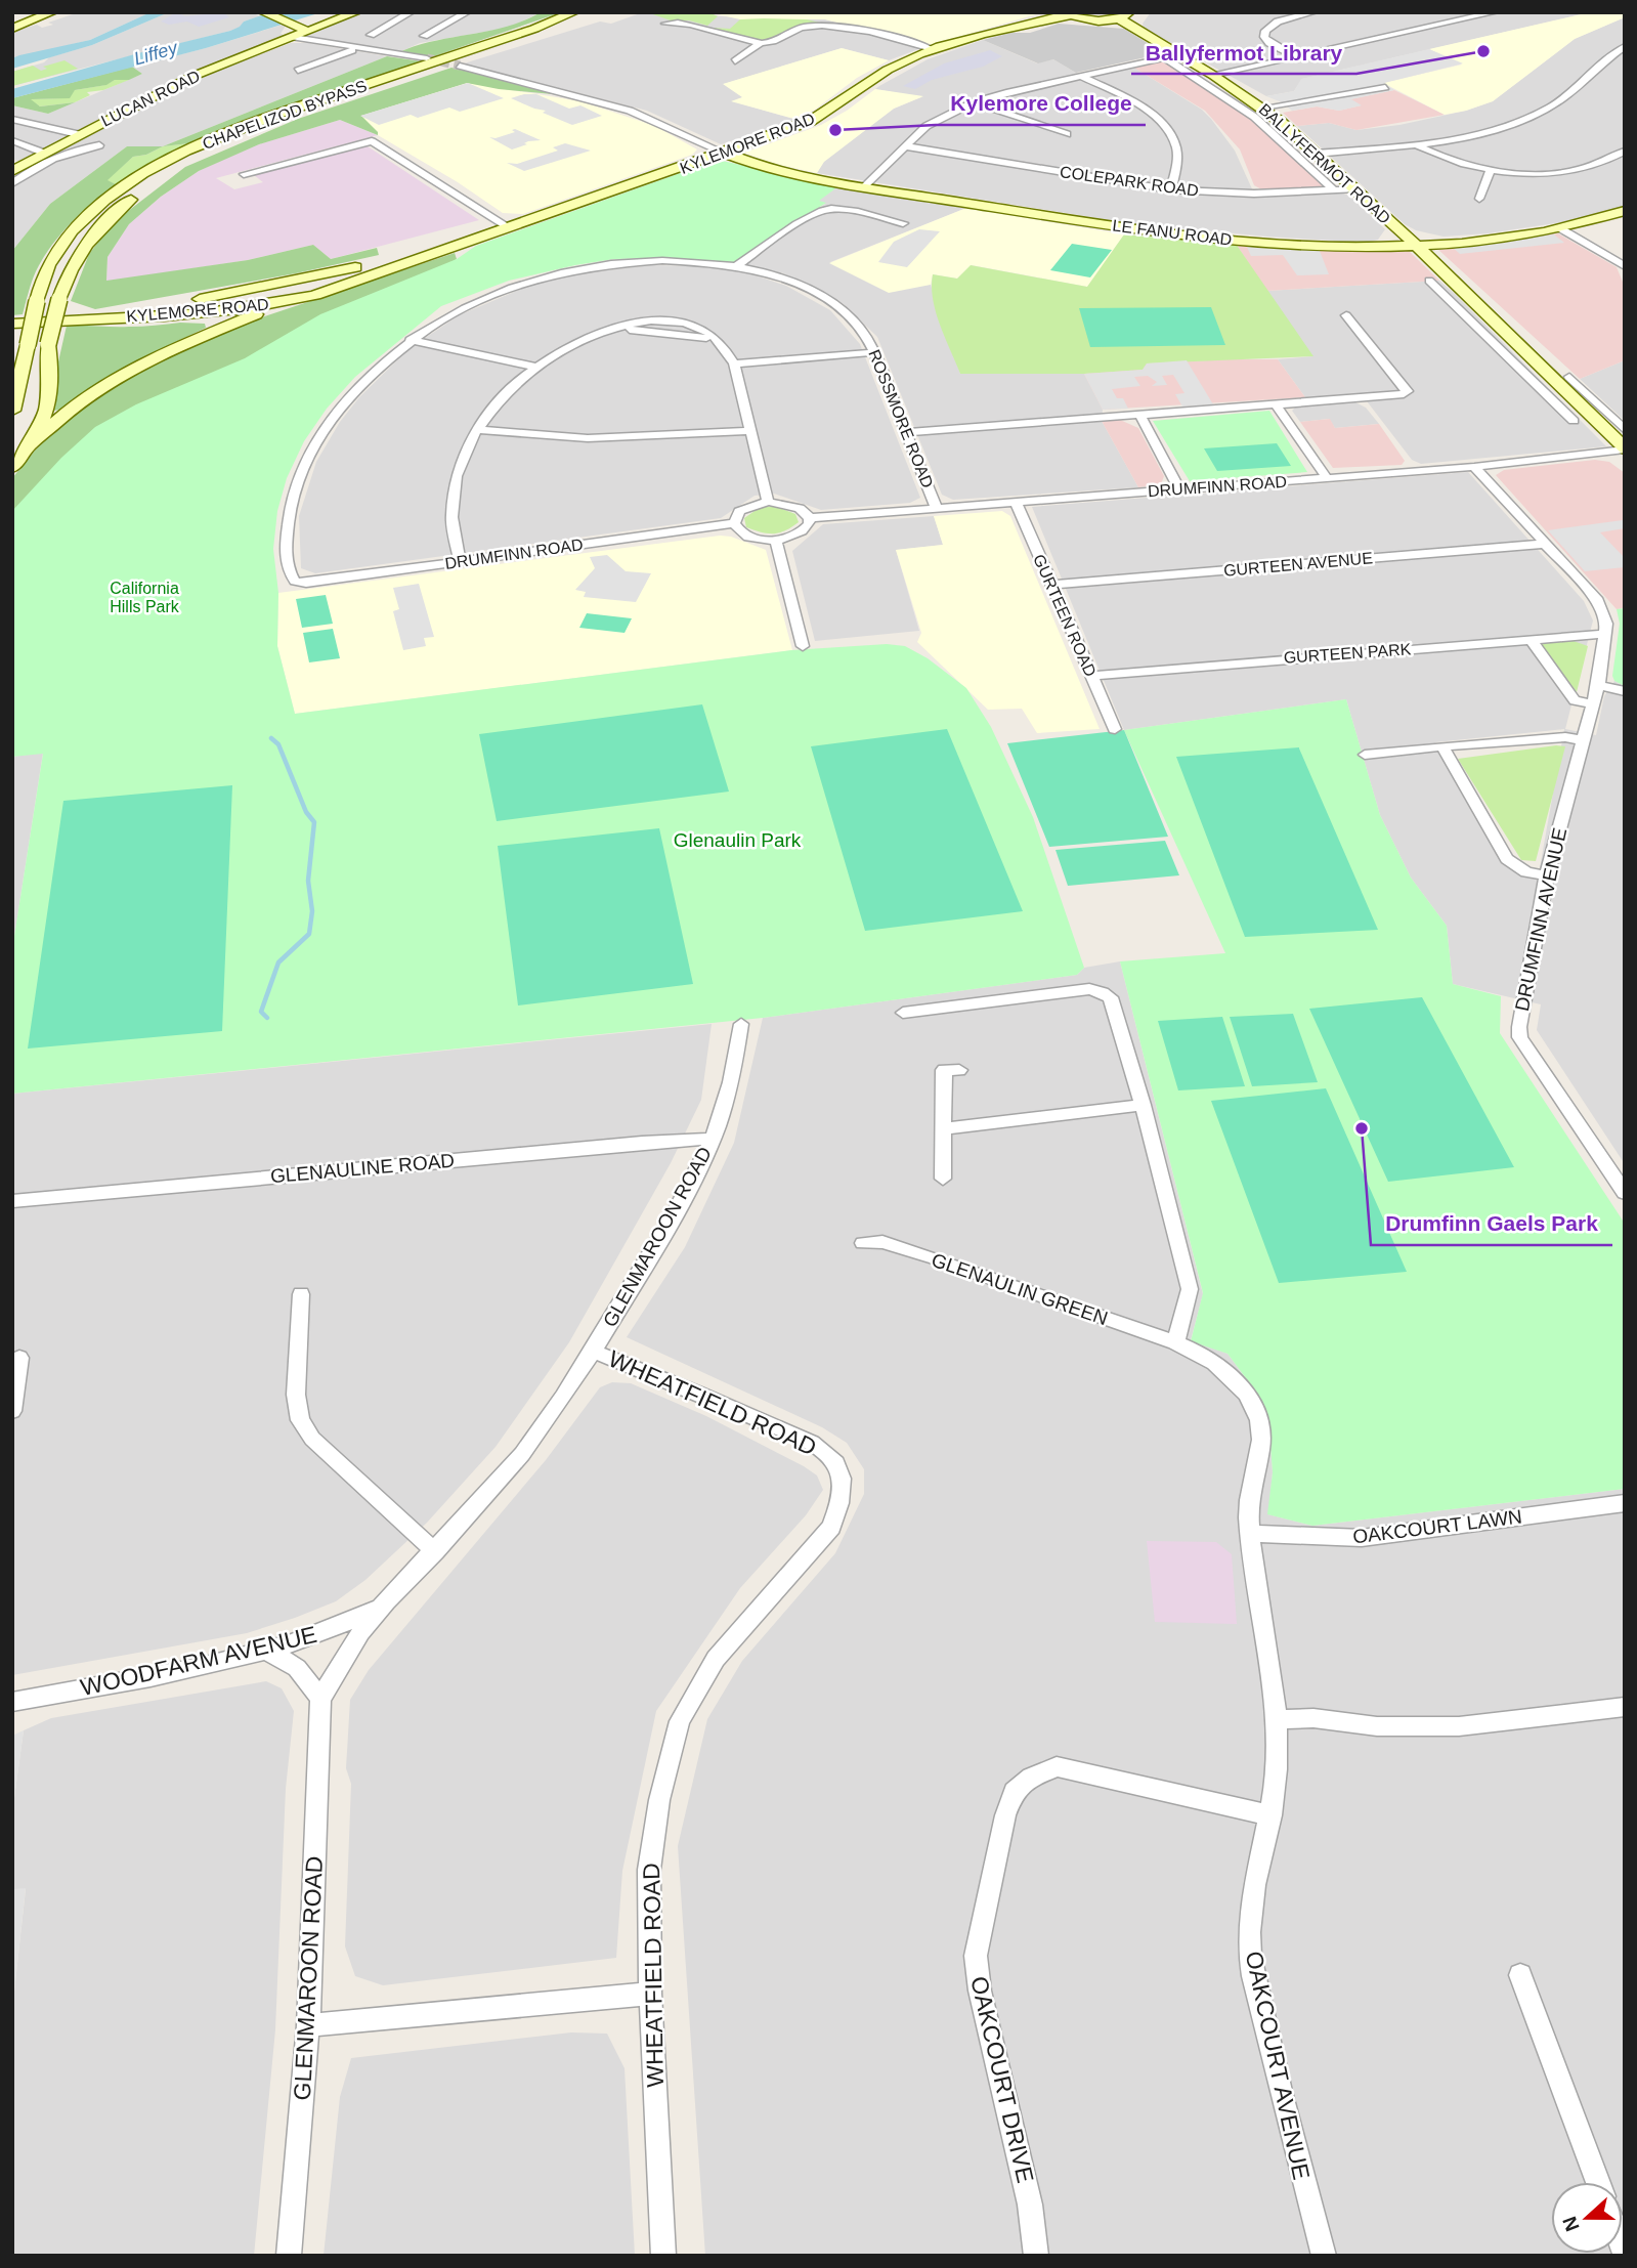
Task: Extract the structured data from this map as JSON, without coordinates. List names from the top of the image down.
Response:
{
  "streets": {
    "main road": [
      "LUCAN ROAD",
      "CHAPELIZOD BYPASS",
      "KYLEMORE ROAD",
      "BALLYFERMOT ROAD",
      "LE FANU ROAD"
    ],
    "street": [
      "COLEPARK ROAD",
      "ROSSMORE ROAD",
      "DRUMFINN ROAD",
      "GURTEEN AVENUE",
      "GURTEEN ROAD",
      "GURTEEN PARK",
      "DRUMFINN AVENUE",
      "GLENAULINE ROAD",
      "GLENMAROON ROAD",
      "GLENAULIN GREEN",
      "WHEATFIELD ROAD",
      "OAKCOURT LAWN",
      "WOODFARM AVENUE",
      "OAKCOURT AVENUE",
      "OAKCOURT DRIVE"
    ]
  },
  "crossings": [
    ["KYLEMORE ROAD", "BALLYFERMOT ROAD"],
    ["KYLEMORE ROAD", "LE FANU ROAD"],
    ["BALLYFERMOT ROAD", "COLEPARK ROAD"],
    ["BALLYFERMOT ROAD", "LE FANU ROAD"],
    ["BALLYFERMOT ROAD", "DRUMFINN ROAD"],
    ["ROSSMORE ROAD", "DRUMFINN ROAD"],
    ["DRUMFINN ROAD", "GURTEEN ROAD"],
    ["DRUMFINN ROAD", "DRUMFINN AVENUE"],
    ["GURTEEN AVENUE", "GURTEEN ROAD"],
    ["GURTEEN AVENUE", "DRUMFINN AVENUE"],
    ["GURTEEN ROAD", "GURTEEN PARK"],
    ["GURTEEN PARK", "DRUMFINN AVENUE"],
    ["GLENAULINE ROAD", "GLENMAROON ROAD"],
    ["GLENMAROON ROAD", "WHEATFIELD ROAD"],
    ["GLENMAROON ROAD", "WOODFARM AVENUE"],
    ["GLENAULIN GREEN", "OAKCOURT LAWN"],
    ["GLENAULIN GREEN", "OAKCOURT AVENUE"],
    ["OAKCOURT LAWN", "OAKCOURT AVENUE"],
    ["OAKCOURT AVENUE", "OAKCOURT DRIVE"]
  ],
  "water": ["Liffey"],
  "parks": ["California Hills Park", "Glenaulin Park"],
  "places": ["Ballyfermot Library", "Kylemore College", "Drumfinn Gaels Park"],
  "north": "left"
}
